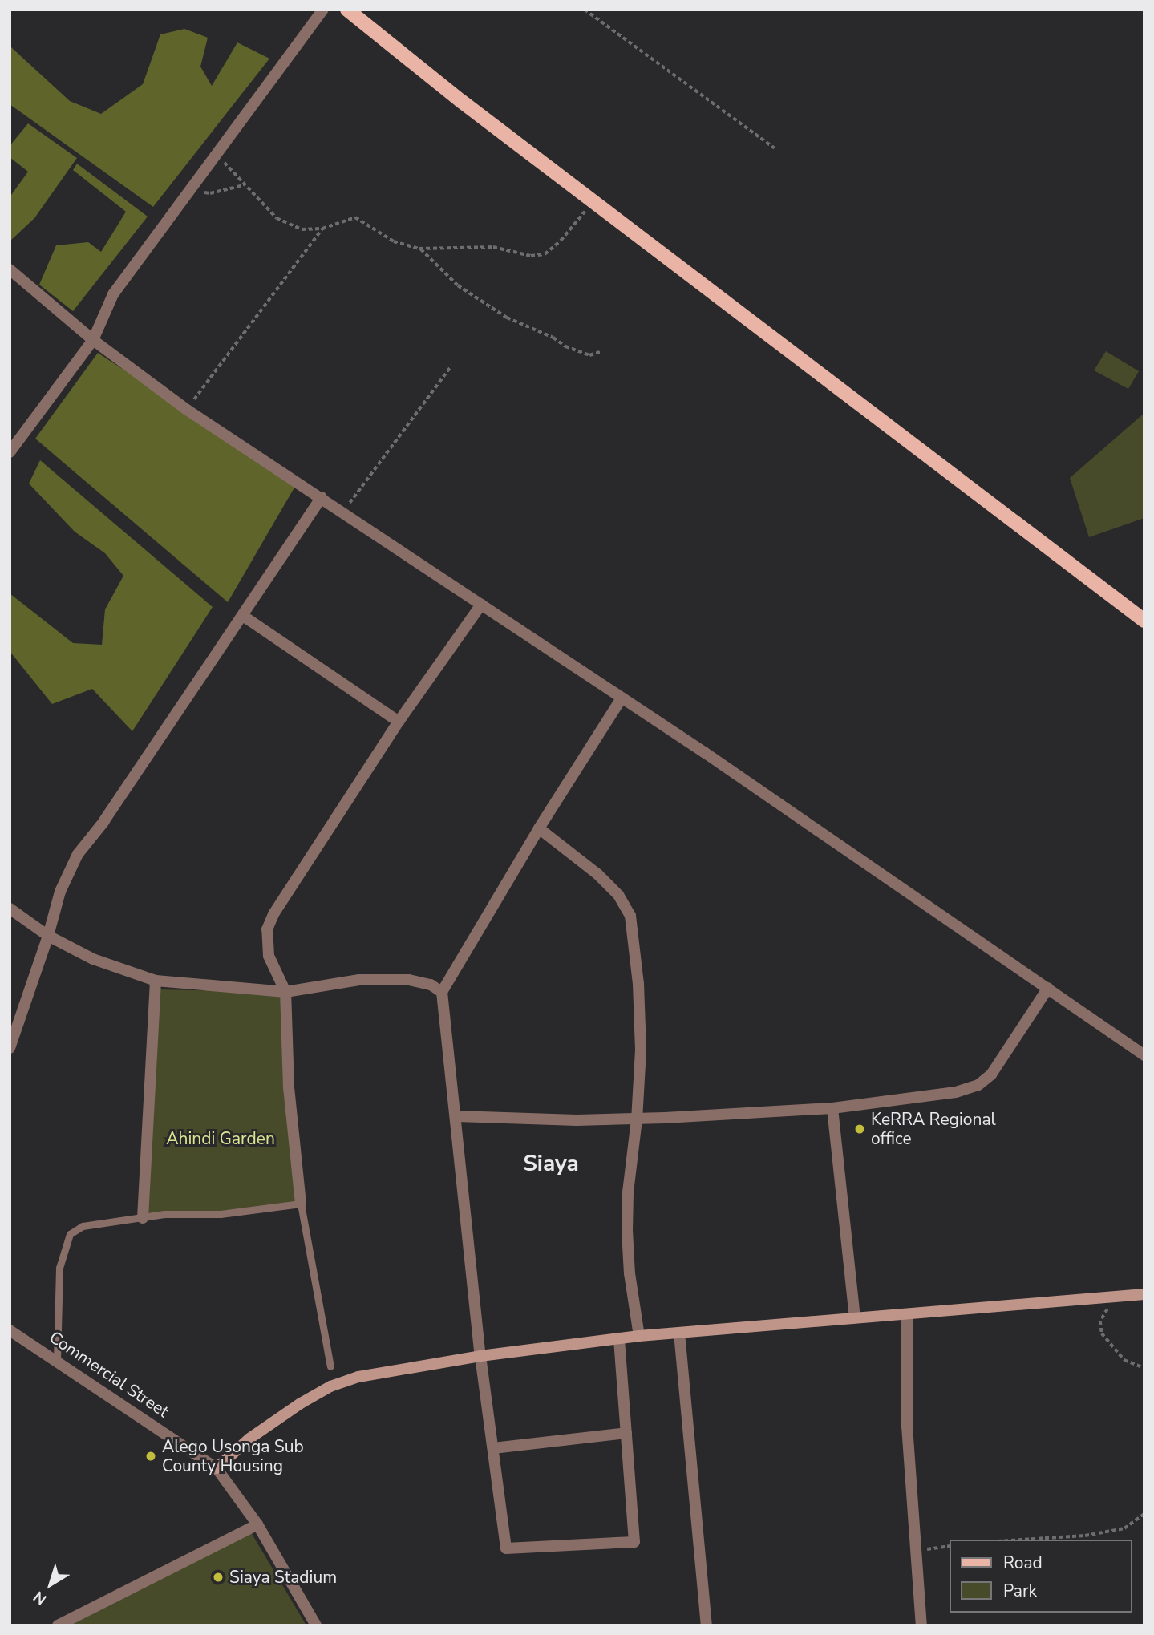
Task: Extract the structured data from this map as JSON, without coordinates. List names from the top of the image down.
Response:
{
  "streets": {
    "street": ["Commercial Street"]
  },
  "districts": ["Siaya"],
  "parks": ["Ahindi Garden"],
  "places": ["KeRRA Regional office", "Alego Usonga Sub County Housing", "Siaya Stadium"],
  "legend": ["Road", "Park"],
  "north": "bottom left"
}
